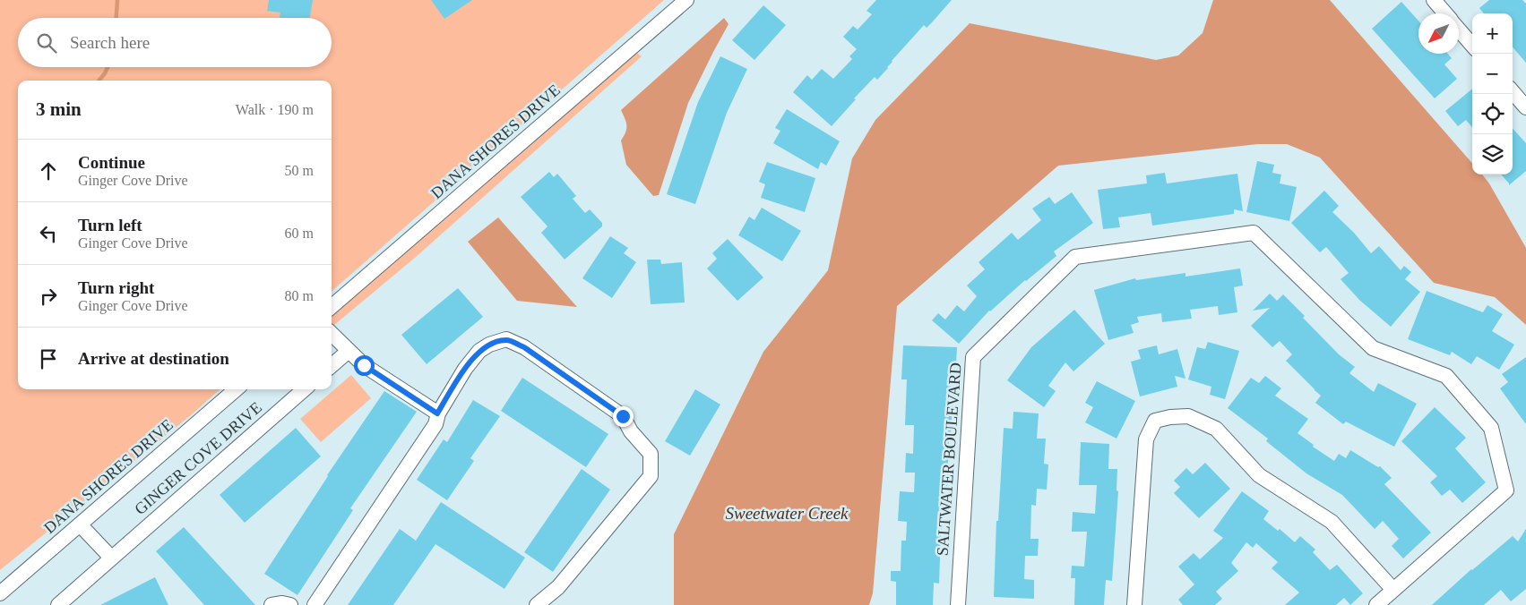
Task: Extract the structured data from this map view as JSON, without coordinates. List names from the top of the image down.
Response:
{
  "streets": {
    "street": ["DANA SHORES DRIVE", "GINGER COVE DRIVE", "SALTWATER BOULEVARD"]
  },
  "water": ["Sweetwater Creek"],
  "north": "bottom left",
  "page": {
    "map_buttons": ["+", "−"],
    "search": "Search here",
    "heading": ["3 min", "Walk · 190 m"],
    "list": [
      ["Continue", "Ginger Cove Drive", "50 m"],
      ["Turn left", "Ginger Cove Drive", "60 m"],
      ["Turn right", "Ginger Cove Drive", "80 m"],
      "Arrive at destination"
    ]
  }
}
